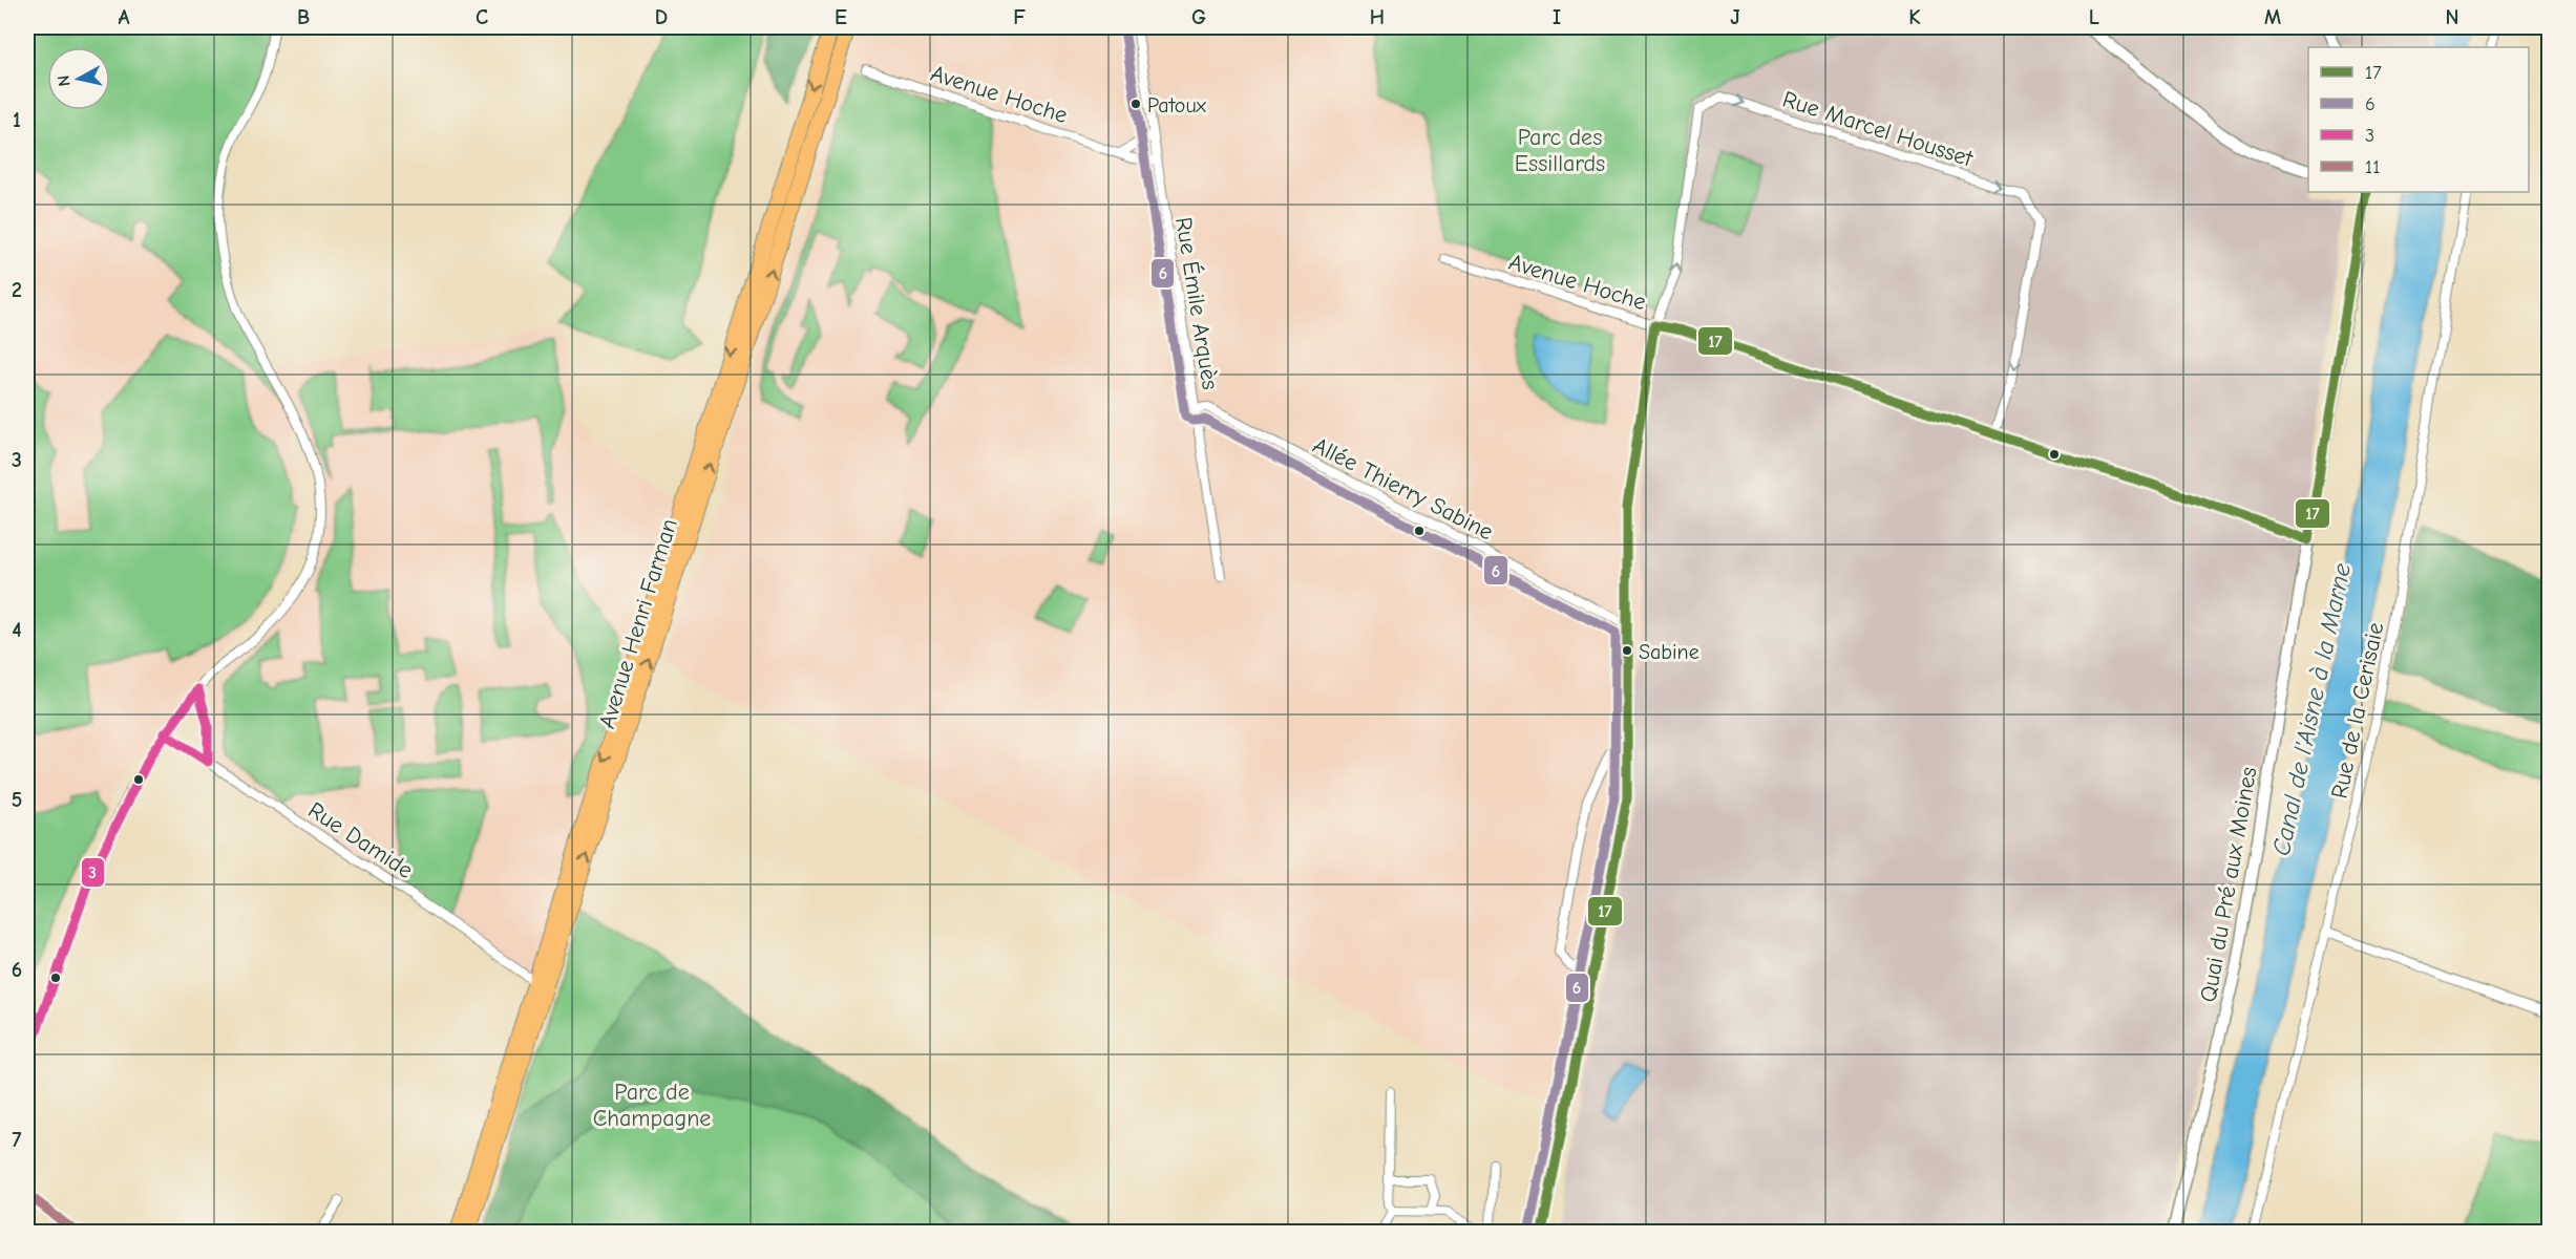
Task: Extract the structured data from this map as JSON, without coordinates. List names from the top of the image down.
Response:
{
  "streets": {
    "main road": ["Avenue Henri Farman"],
    "street": [
      "Avenue Hoche",
      "Rue Marcel Housset",
      "Rue Émile Arquès",
      "Allée Thierry Sabine",
      "Rue de la Cerisaie",
      "Rue Damide",
      "Quai du Pré aux Moines"
    ]
  },
  "crossings": [
    ["Avenue Hoche", "Rue Marcel Housset"],
    ["Avenue Hoche", "Rue Émile Arquès"],
    ["Avenue Hoche", "Quai du Pré aux Moines"],
    ["Rue Émile Arquès", "Allée Thierry Sabine"],
    ["Avenue Henri Farman", "Rue Damide"]
  ],
  "water": ["Canal de l'Aisne à la Marne"],
  "parks": ["Parc des Essillards", "Parc de Champagne"],
  "places": ["Patoux", "Sabine"],
  "lines": [
    "transit line 6",
    "transit line 17",
    "transit line 3",
    "transit line 11"
  ],
  "legend": [
    "17",
    "6",
    "3",
    "11"
  ],
  "north": "left",
  "grid": {
    "columns": [
      "A",
      "B",
      "C",
      "D",
      "E",
      "F",
      "G",
      "H",
      "I",
      "J",
      "K",
      "L",
      "M",
      "N"
    ],
    "rows": [
      "1",
      "2",
      "3",
      "4",
      "5",
      "6",
      "7"
    ]
  }
}
